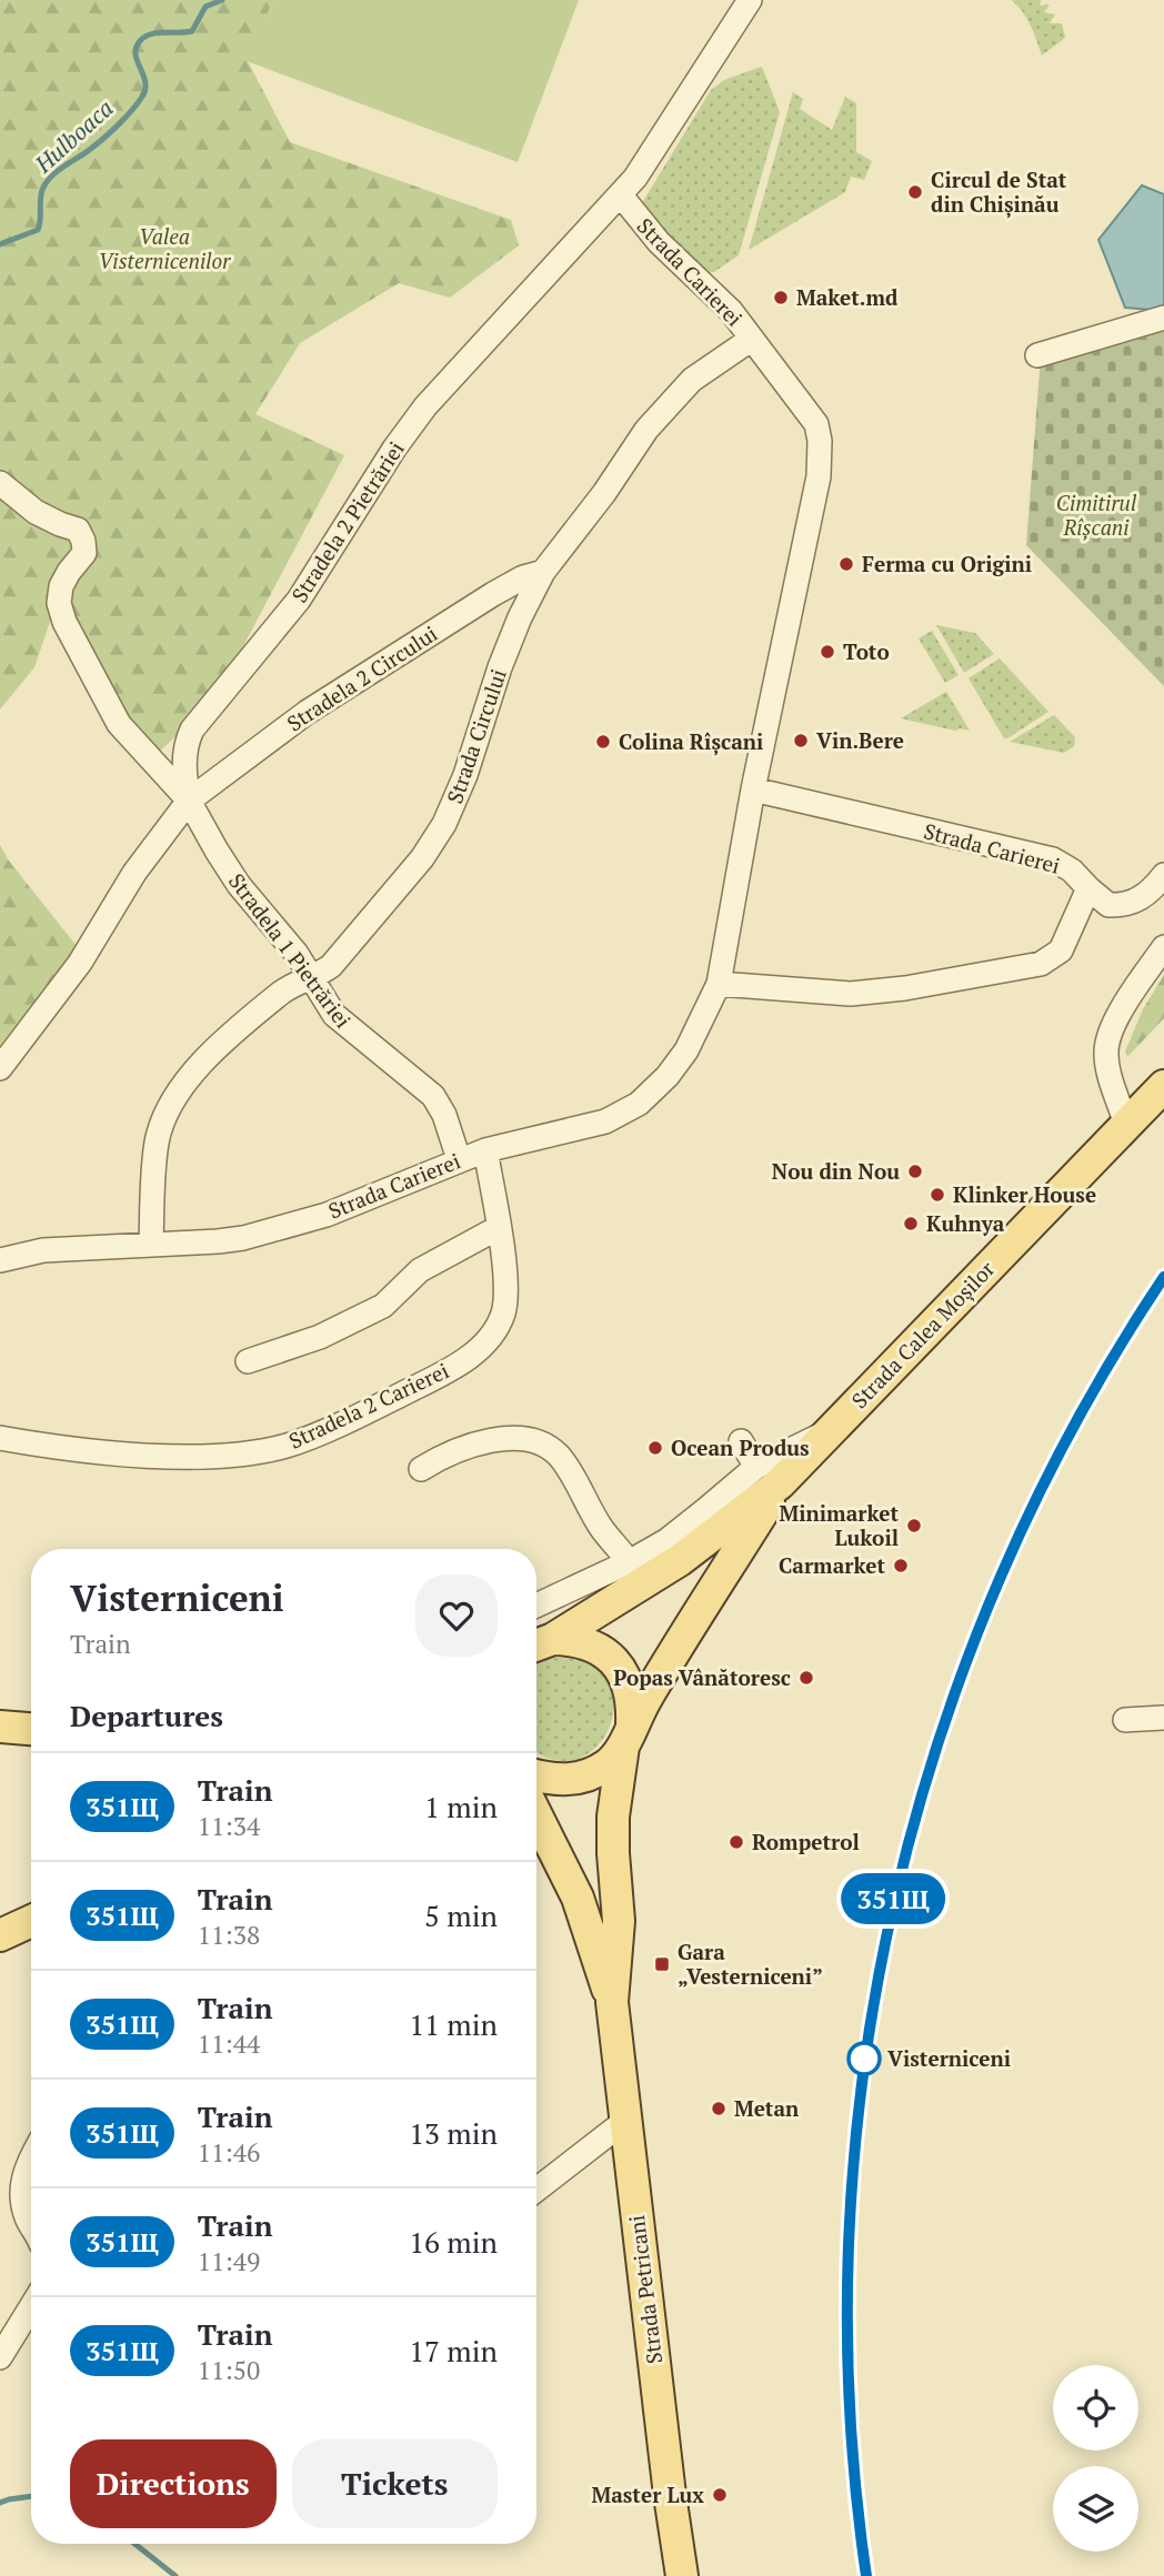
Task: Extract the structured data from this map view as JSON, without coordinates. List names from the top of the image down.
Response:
{
  "streets": {
    "main road": ["Strada Calea Moșilor", "Strada Petricani"],
    "street": [
      "Strada Carierei",
      "Stradela 2 Pietrăriei",
      "Stradela 2 Circului",
      "Strada Circului",
      "Stradela 1 Pietrăriei",
      "Stradela 2 Carierei"
    ]
  },
  "crossings": [
    ["Strada Carierei", "Stradela 2 Pietrăriei"],
    ["Strada Carierei", "Strada Circului"],
    ["Strada Carierei", "Stradela 1 Pietrăriei"],
    ["Strada Carierei", "Stradela 2 Carierei"],
    ["Stradela 2 Pietrăriei", "Stradela 2 Circului"],
    ["Stradela 2 Pietrăriei", "Stradela 1 Pietrăriei"],
    ["Stradela 2 Circului", "Strada Circului"],
    ["Stradela 2 Circului", "Stradela 1 Pietrăriei"],
    ["Strada Circului", "Stradela 1 Pietrăriei"]
  ],
  "water": ["Hulboaca"],
  "parks": ["Valea Visternicenilor", "Cimitirul Rîșcani"],
  "places": {
    "other": [
      "Circul de Stat din Chișinău",
      "Maket.md",
      "Ferma cu Origini",
      "Toto",
      "Vin.Bere",
      "Colina Rîșcani",
      "Nou din Nou",
      "Klinker House",
      "Kuhnya",
      "Ocean Produs",
      "Minimarket Lukoil",
      "Carmarket",
      "Popas Vânătoresc",
      "Rompetrol",
      "Visterniceni",
      "Metan",
      "Master Lux"
    ],
    "transit": ["Gara „Vesterniceni”"]
  },
  "page": {
    "on_map": "351Щ",
    "heading": [
      ["Visterniceni", "Train"],
      "Departures"
    ],
    "list": [
      {
        "mark": "351Щ",
        "name": "Train",
        "note": "11:34",
        "value": "1 min"
      },
      {
        "mark": "351Щ",
        "name": "Train",
        "note": "11:38",
        "value": "5 min"
      },
      {
        "mark": "351Щ",
        "name": "Train",
        "note": "11:44",
        "value": "11 min"
      },
      {
        "mark": "351Щ",
        "name": "Train",
        "note": "11:46",
        "value": "13 min"
      },
      {
        "mark": "351Щ",
        "name": "Train",
        "note": "11:49",
        "value": "16 min"
      },
      {
        "mark": "351Щ",
        "name": "Train",
        "note": "11:50",
        "value": "17 min"
      }
    ],
    "buttons": ["Directions", "Tickets"]
  }
}
